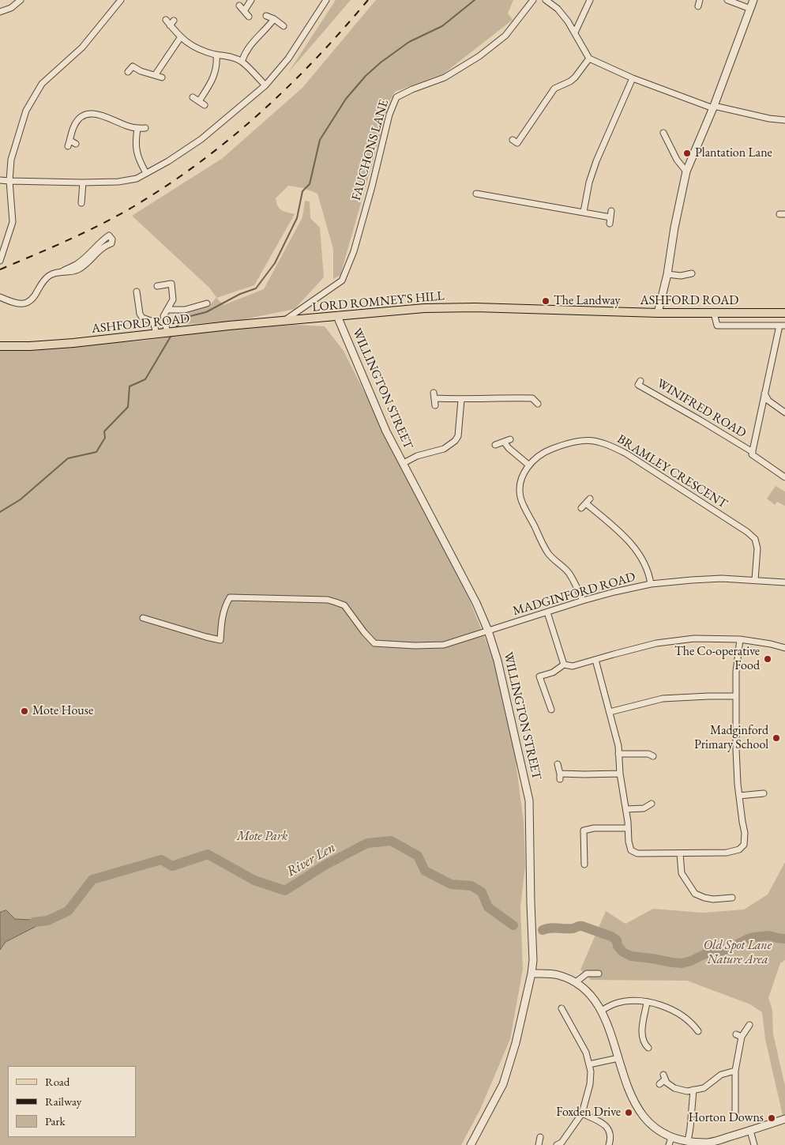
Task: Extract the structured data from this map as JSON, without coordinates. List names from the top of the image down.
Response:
{
  "streets": {
    "main road": ["ASHFORD ROAD", "LORD ROMNEY'S HILL"],
    "street": [
      "FAUCHONS LANE",
      "WILLINGTON STREET",
      "WINIFRED ROAD",
      "BRAMLEY CRESCENT",
      "MADGINFORD ROAD"
    ]
  },
  "crossings": [
    ["FAUCHONS LANE", "ASHFORD ROAD"],
    ["FAUCHONS LANE", "LORD ROMNEY'S HILL"],
    ["ASHFORD ROAD", "LORD ROMNEY'S HILL"],
    ["LORD ROMNEY'S HILL", "WILLINGTON STREET"],
    ["WILLINGTON STREET", "MADGINFORD ROAD"],
    ["BRAMLEY CRESCENT", "MADGINFORD ROAD"]
  ],
  "water": ["River Len"],
  "parks": ["Mote Park", "Old Spot Lane Nature Area"],
  "places": [
    "Plantation Lane",
    "The Landway",
    "The Co-operative Food",
    "Mote House",
    "Madginford Primary School",
    "Foxden Drive",
    "Horton Downs"
  ],
  "legend": ["Road", "Railway", "Park"]
}
